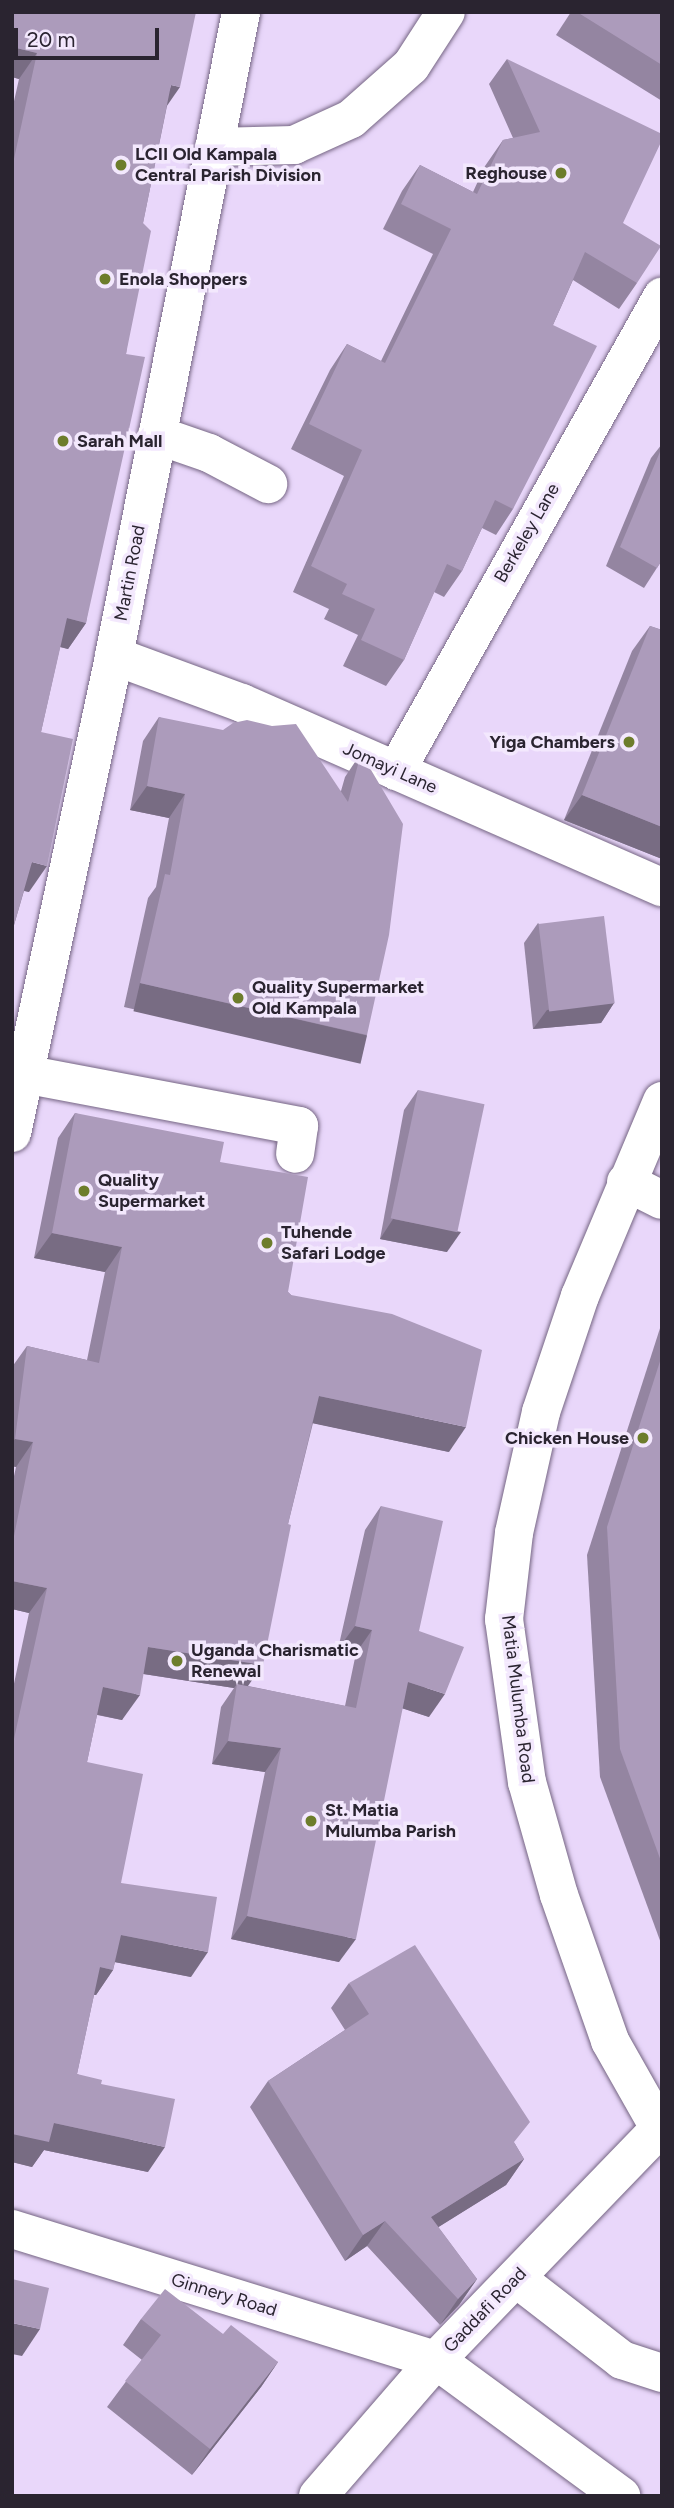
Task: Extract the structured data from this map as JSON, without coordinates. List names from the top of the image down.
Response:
{
  "streets": {
    "street": [
      "Berkeley Lane",
      "Martin Road",
      "Jomayi Lane",
      "Matia Mulumba Road",
      "Ginnery Road",
      "Gaddafi Road"
    ]
  },
  "crossings": [
    ["Berkeley Lane", "Jomayi Lane"],
    ["Martin Road", "Jomayi Lane"],
    ["Matia Mulumba Road", "Gaddafi Road"],
    ["Ginnery Road", "Gaddafi Road"]
  ],
  "places": [
    "LCII Old Kampala Central Parish Division",
    "Reghouse",
    "Enola Shoppers",
    "Sarah Mall",
    "Yiga Chambers",
    "Quality Supermarket Old Kampala",
    "Quality Supermarket",
    "Tuhende Safari Lodge",
    "Chicken House",
    "Uganda Charismatic Renewal",
    "St. Matia Mulumba Parish"
  ],
  "scale_bar": "20 m"
}
